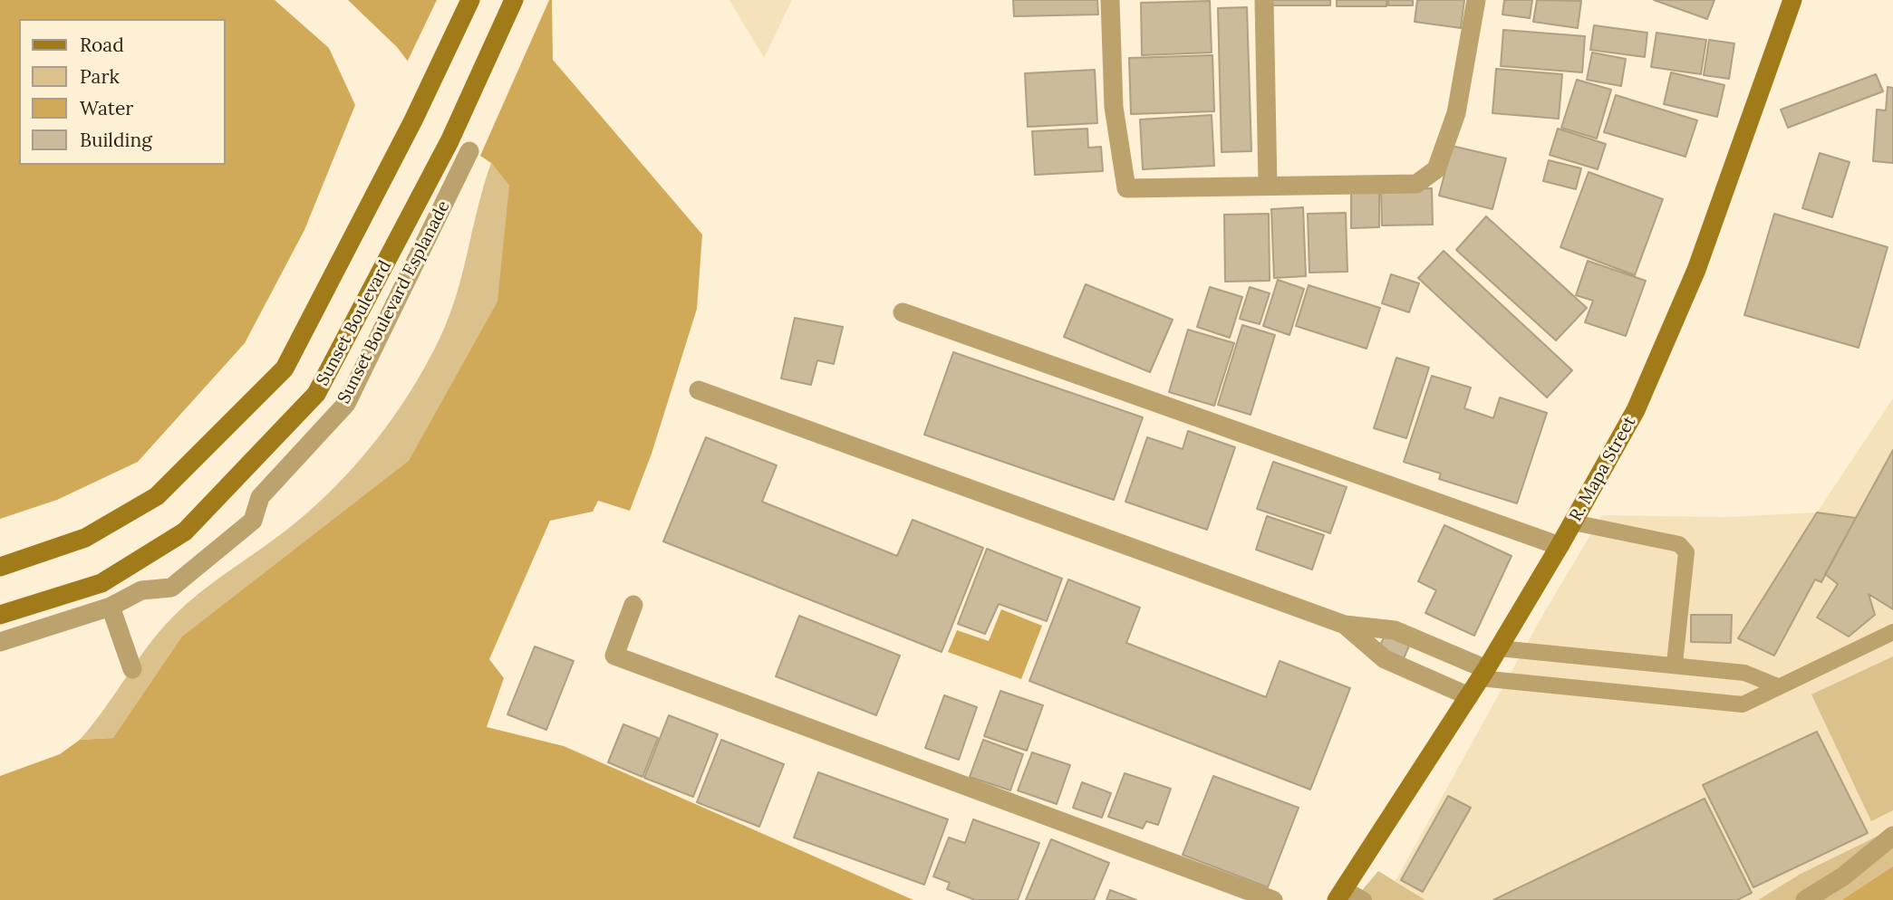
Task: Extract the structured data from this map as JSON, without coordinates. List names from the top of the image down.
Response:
{
  "streets": {
    "main road": ["Sunset Boulevard", "R. Mapa Street"],
    "street": ["Sunset Boulevard Esplanade"]
  },
  "legend": [
    "Road",
    "Park",
    "Water",
    "Building"
  ]
}
